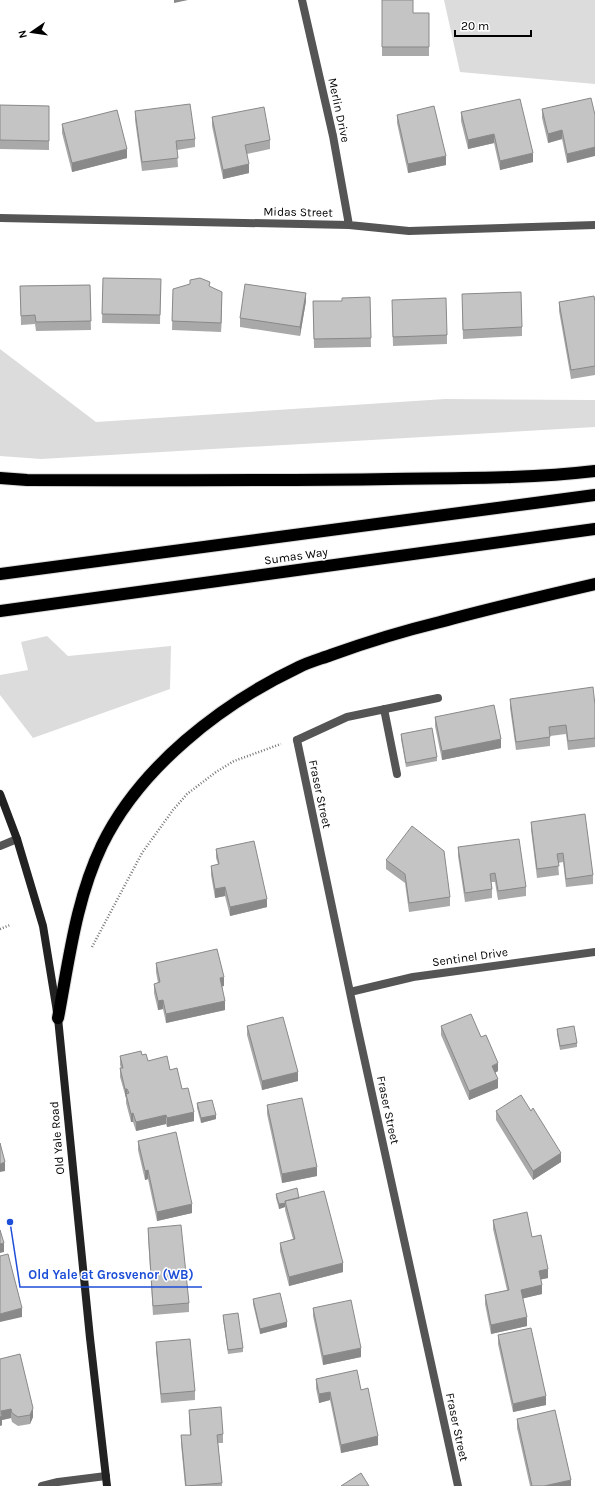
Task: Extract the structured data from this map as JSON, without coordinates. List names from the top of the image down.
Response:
{
  "streets": {
    "highway": ["Sumas Way"],
    "main road": ["Old Yale Road"],
    "street": [
      "Merlin Drive",
      "Midas Street",
      "Fraser Street",
      "Sentinel Drive"
    ]
  },
  "crossings": [
    ["Merlin Drive", "Midas Street"],
    ["Fraser Street", "Sentinel Drive"]
  ],
  "places": ["Old Yale at Grosvenor (WB)"],
  "scale_bar": "20 m",
  "north": "left"
}
